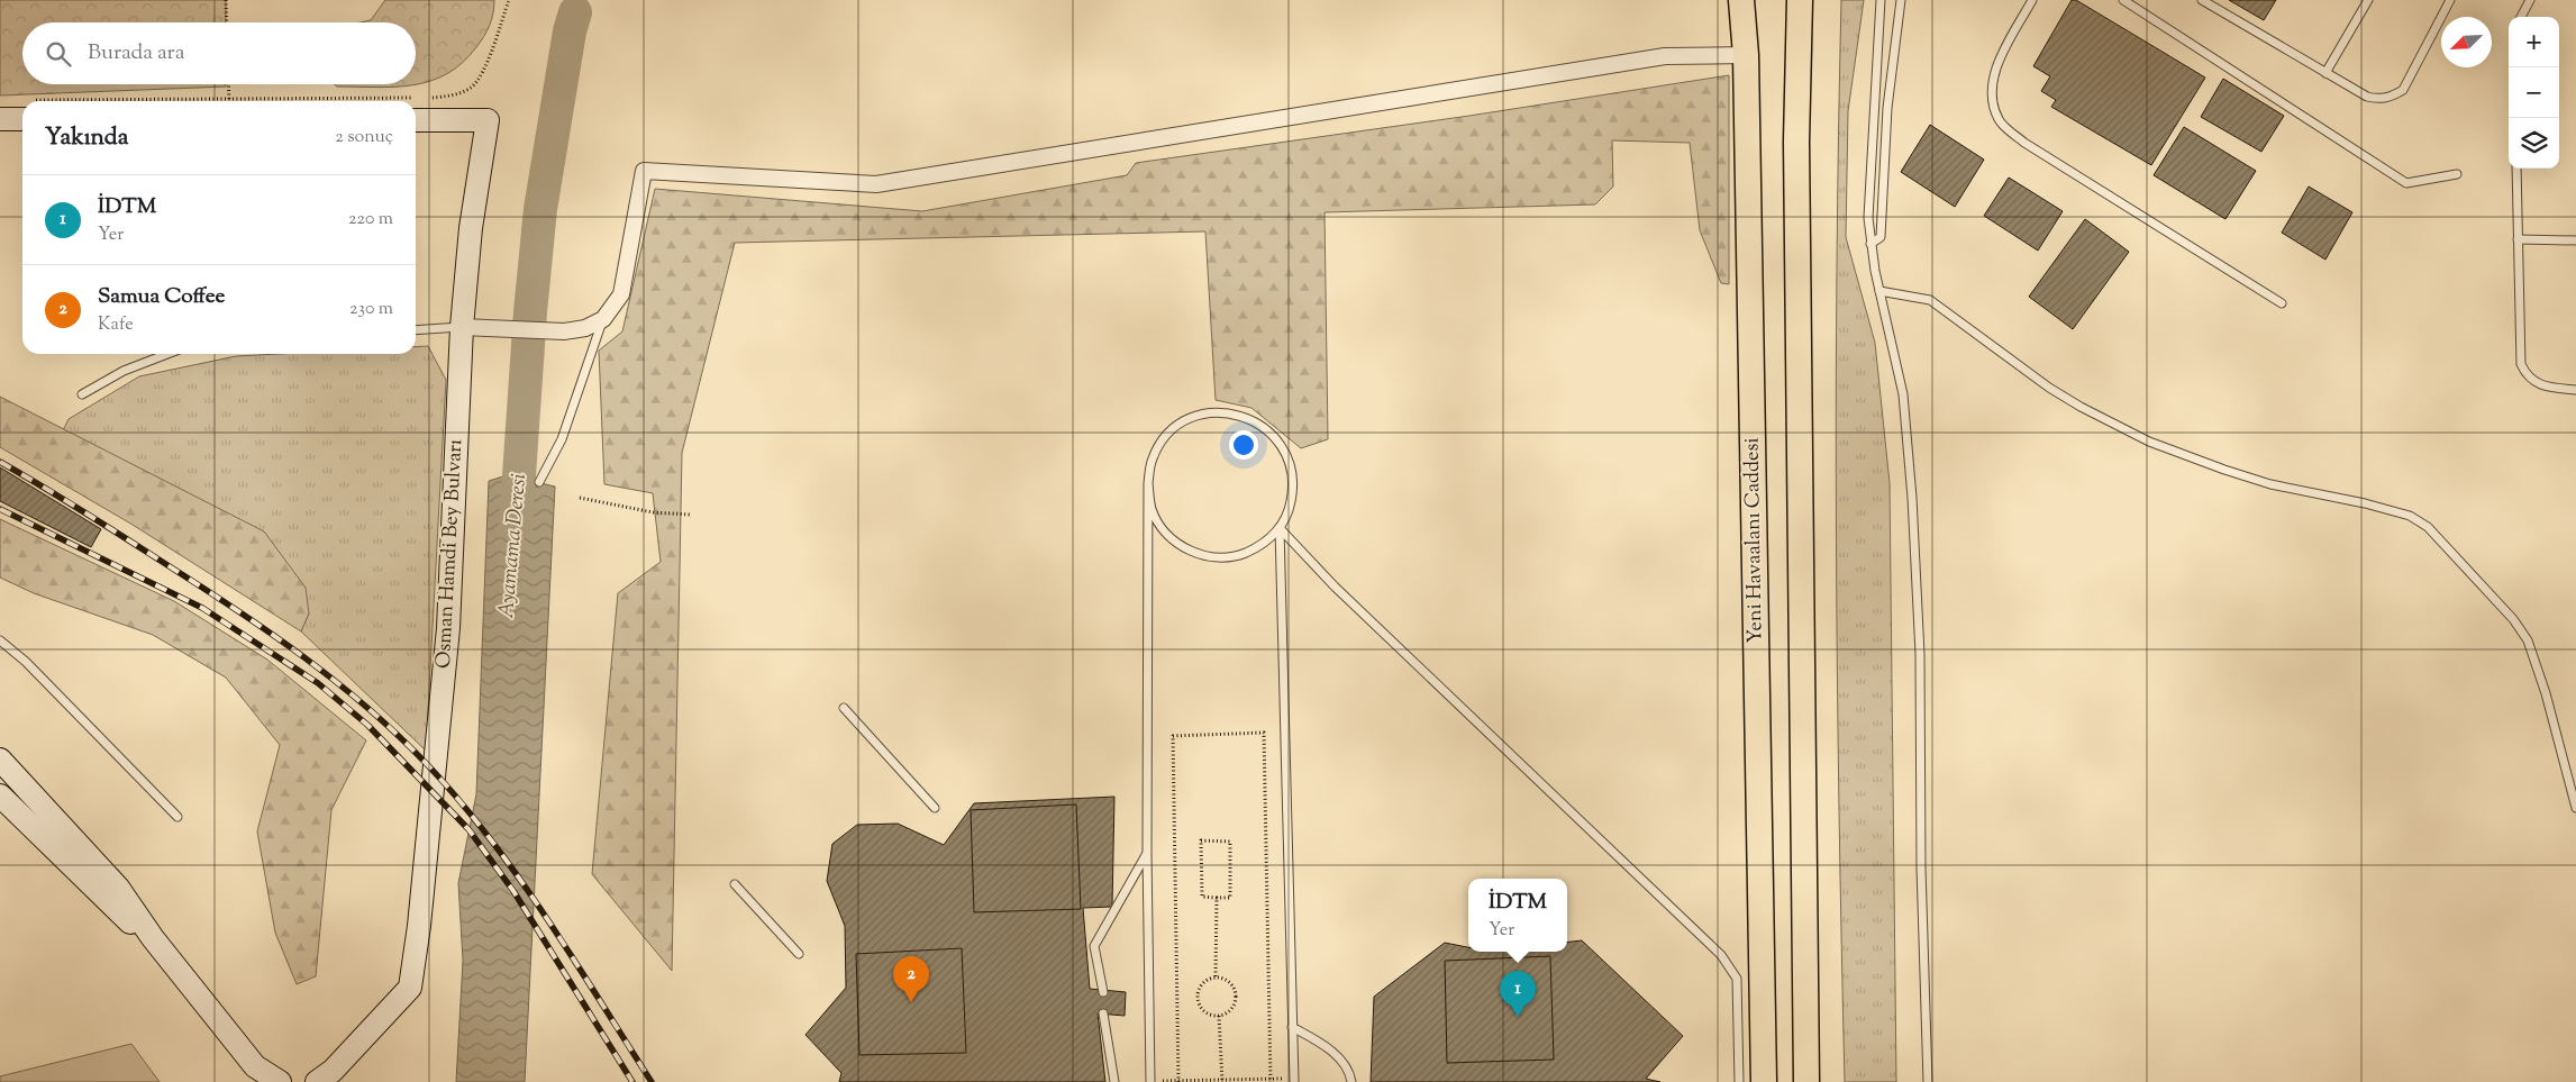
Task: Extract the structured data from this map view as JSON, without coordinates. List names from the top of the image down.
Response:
{
  "streets": {
    "main road": ["Yeni Havaalanı Caddesi"],
    "street": ["Osman Hamdi Bey Bulvarı"]
  },
  "water": ["Ayamama Deresi"],
  "north": "bottom left",
  "page": {
    "map_buttons": ["+", "−"],
    "search": "Burada ara",
    "heading": ["Yakında", "2 sonuç"],
    "list": [
      {
        "mark": "1",
        "name": "İDTM",
        "note": "Yer",
        "value": "220 m"
      },
      {
        "mark": "2",
        "name": "Samua Coffee",
        "note": "Kafe",
        "value": "230 m"
      }
    ],
    "popup": ["İDTM", "Yer"],
    "pins": ["2", "1"]
  }
}
